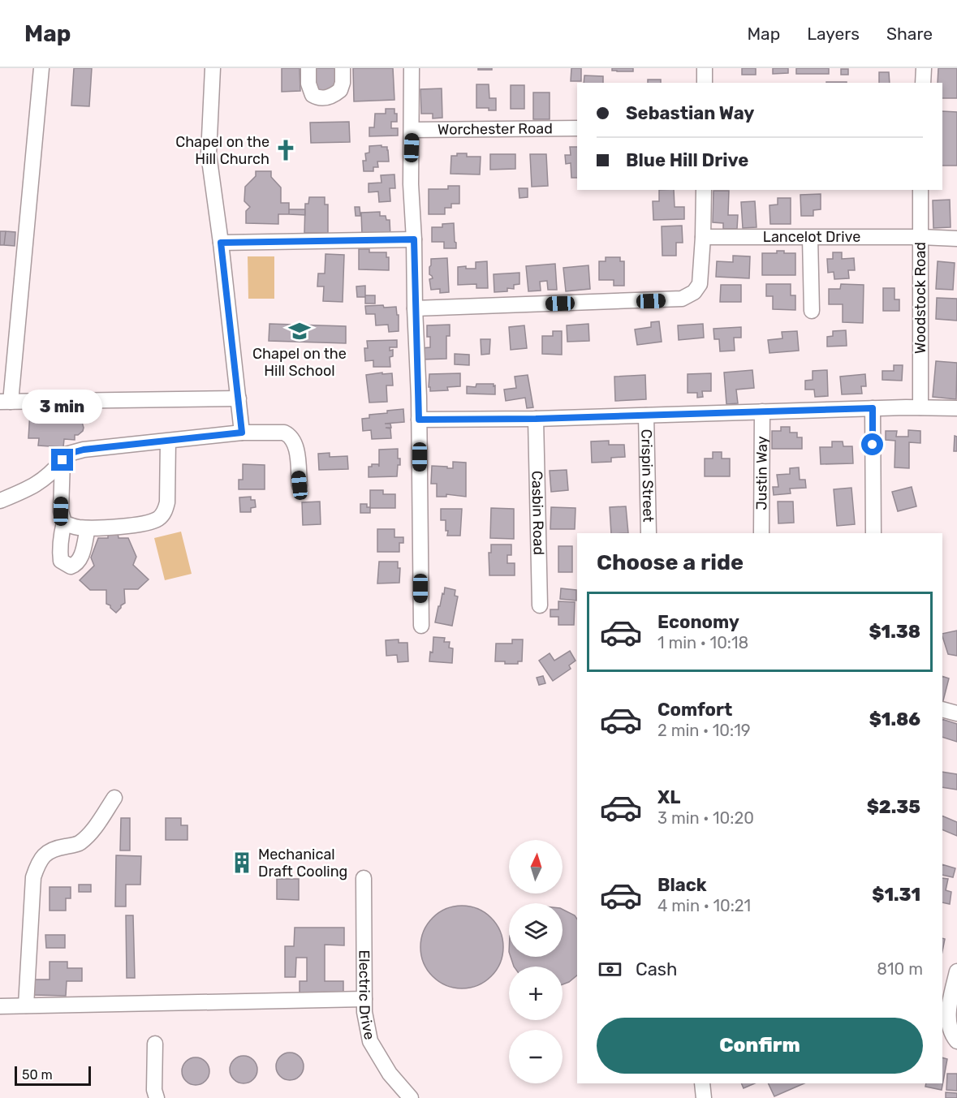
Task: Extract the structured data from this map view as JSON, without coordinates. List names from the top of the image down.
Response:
{
  "streets": {
    "street": [
      "Worchester Road",
      "Lancelot Drive",
      "Woodstock Road",
      "Justin Way",
      "Crispin Street",
      "Casbin Road",
      "Electric Drive"
    ]
  },
  "crossings": [
    ["Lancelot Drive", "Woodstock Road"]
  ],
  "places": {
    "church": ["Chapel on the Hill Church"],
    "school or university": ["Chapel on the Hill School"],
    "building": ["Mechanical Draft Cooling"]
  },
  "scale_bar": "50 m",
  "north": "top",
  "page": {
    "header": "Map",
    "nav": ["Map", "Layers", "Share"],
    "banner": ["Sebastian Way", "Blue Hill Drive"],
    "bubble": "3 min",
    "heading": "Choose a ride",
    "list": [
      {
        "name": "Economy",
        "note": "1 min · 10:18",
        "value": "$1.38"
      },
      {
        "name": "Comfort",
        "note": "2 min · 10:19",
        "value": "$1.86"
      },
      {
        "name": "XL",
        "note": "3 min · 10:20",
        "value": "$2.35"
      },
      {
        "name": "Black",
        "note": "4 min · 10:21",
        "value": "$1.31"
      }
    ],
    "map_buttons": ["+", "−"],
    "pay": ["Cash", "810 m"],
    "buttons": "Confirm",
    "scale": "50 m"
  }
}
